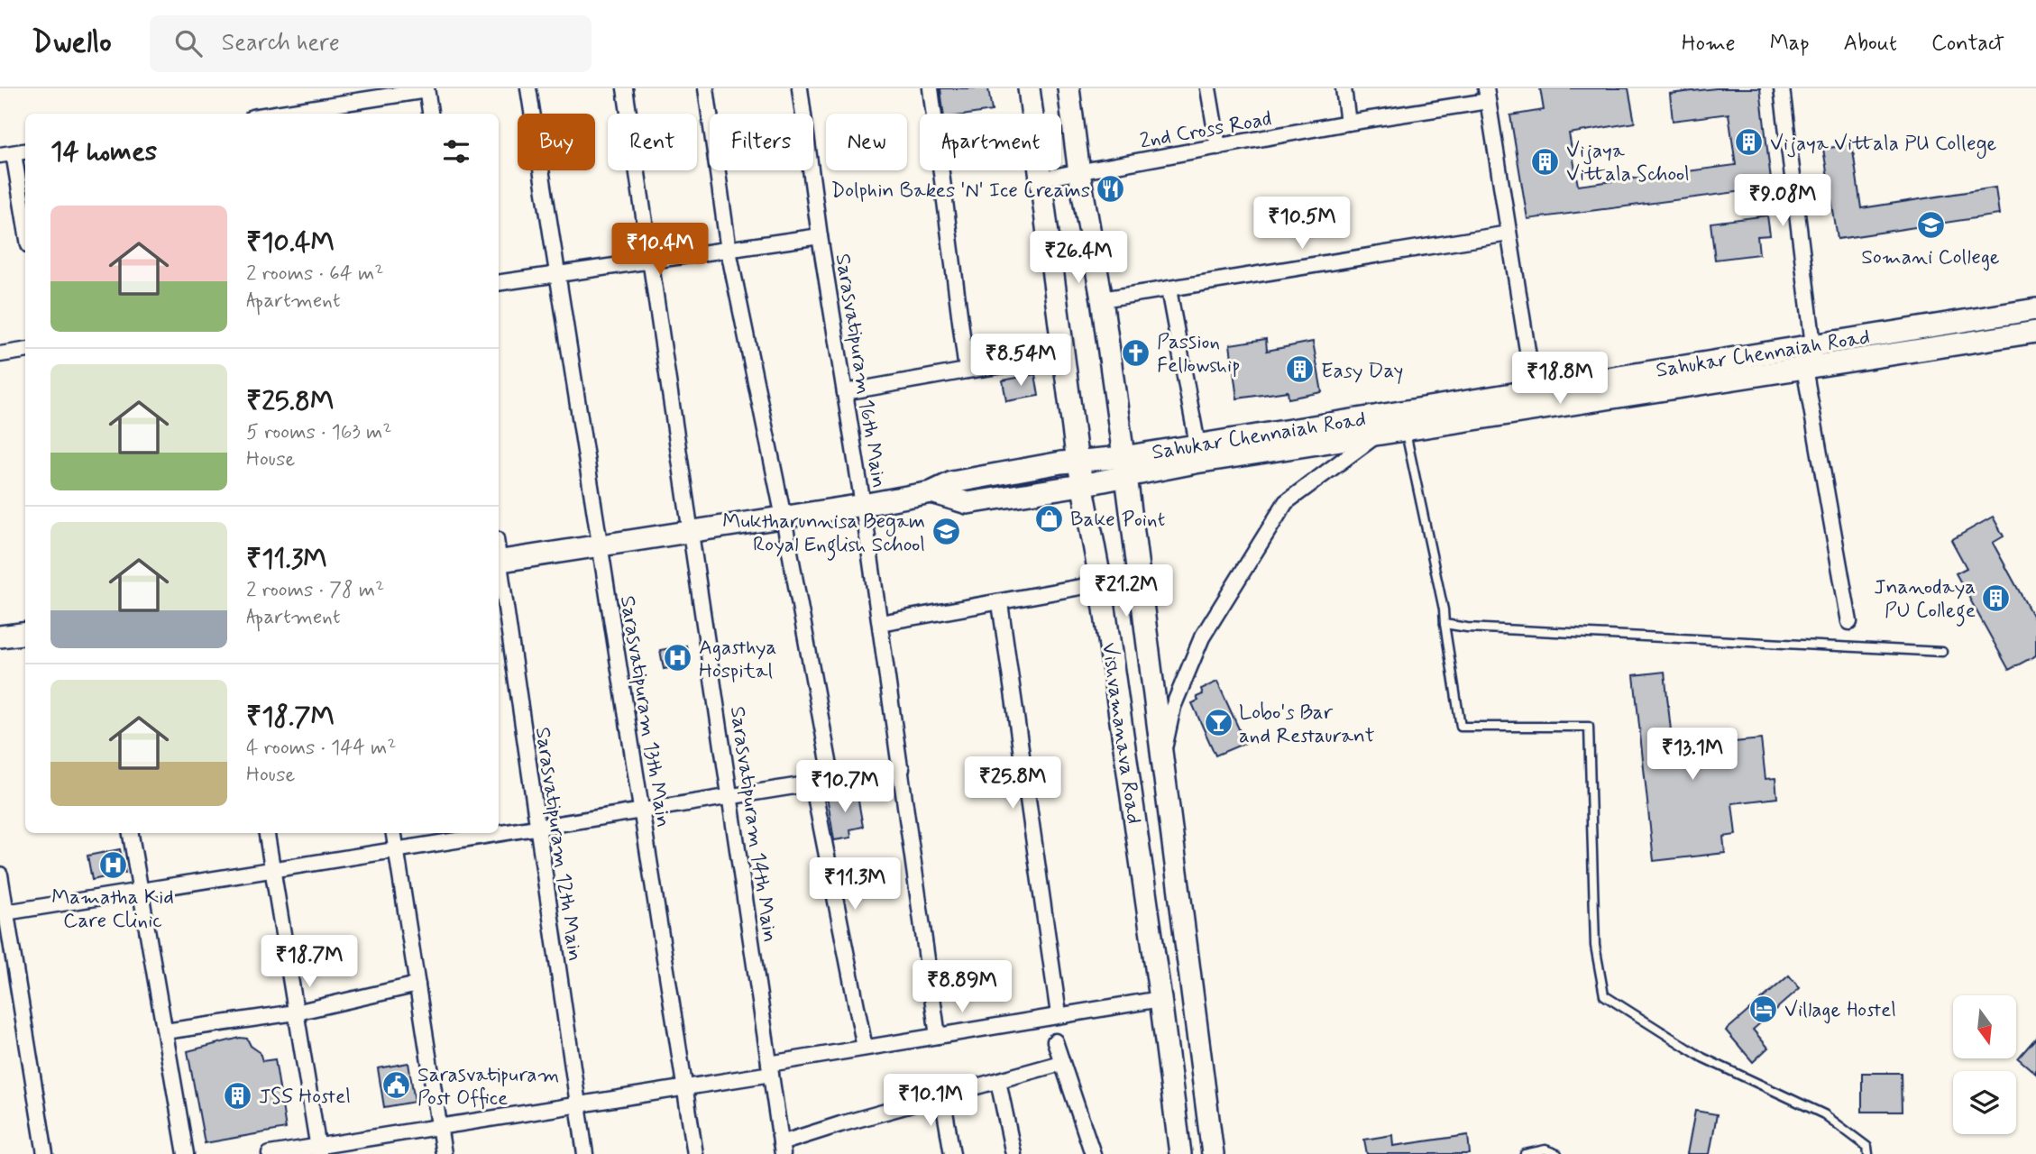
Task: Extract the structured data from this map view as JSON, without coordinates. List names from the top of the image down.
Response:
{
  "streets": {
    "street": [
      "2nd Cross Road",
      "Sahukar Chennaiah Road",
      "Sarasvatipuram 16th Main",
      "Sarasvatipuram 13th Main",
      "Vishvamanava Road",
      "Sarasvatipuram 14th Main",
      "Sarasvatipuram 12th Main"
    ]
  },
  "crossings": [
    ["2nd Cross Road", "Vishvamanava Road"],
    ["Sahukar Chennaiah Road", "Sarasvatipuram 16th Main"],
    ["Sahukar Chennaiah Road", "Sarasvatipuram 13th Main"],
    ["Sahukar Chennaiah Road", "Vishvamanava Road"],
    ["Sahukar Chennaiah Road", "Sarasvatipuram 14th Main"]
  ],
  "places": {
    "building": [
      "Vijaya Vittala PU College",
      "Vijaya Vittala School",
      "Easy Day",
      "Jnanodaya PU College",
      "JSS Hostel"
    ],
    "restaurant": ["Dolphin Bakes 'N' Ice Creams"],
    "school or university": ["Somani College", "Muktharunnisa Begam Royal English School"],
    "church": ["Passion Fellowship"],
    "shop": ["Bake Point"],
    "hospital": ["Agasthya Hospital", "Mamatha Kid Care Clinic"],
    "bar": ["Lobo's Bar and Restaurant"],
    "hotel": ["Village Hostel"],
    "public building": ["Sarasvatipuram Post Office"]
  },
  "north": "bottom",
  "page": {
    "header": "Dwello",
    "search": "Search here",
    "nav": [
      "Home",
      "Map",
      "About",
      "Contact"
    ],
    "chip": [
      "Buy",
      "Rent",
      "Filters",
      "New",
      "Apartment"
    ],
    "heading": "14 homes",
    "price": [
      "₹9.08M",
      "₹10.5M",
      "₹10.4M",
      "₹26.4M",
      "₹8.54M",
      "₹18.8M",
      "₹21.2M",
      "₹13.1M",
      "₹25.8M",
      "₹10.7M",
      "₹11.3M",
      "₹18.7M",
      "₹8.89M",
      "₹10.1M"
    ],
    "list": [
      {
        "name": "₹10.4M",
        "note": "2 rooms · 64 m² · Apartment"
      },
      {
        "name": "₹25.8M",
        "note": "5 rooms · 163 m² · House"
      },
      {
        "name": "₹11.3M",
        "note": "2 rooms · 78 m² · Apartment"
      },
      {
        "name": "₹18.7M",
        "note": "4 rooms · 144 m² · House"
      }
    ]
  }
}
